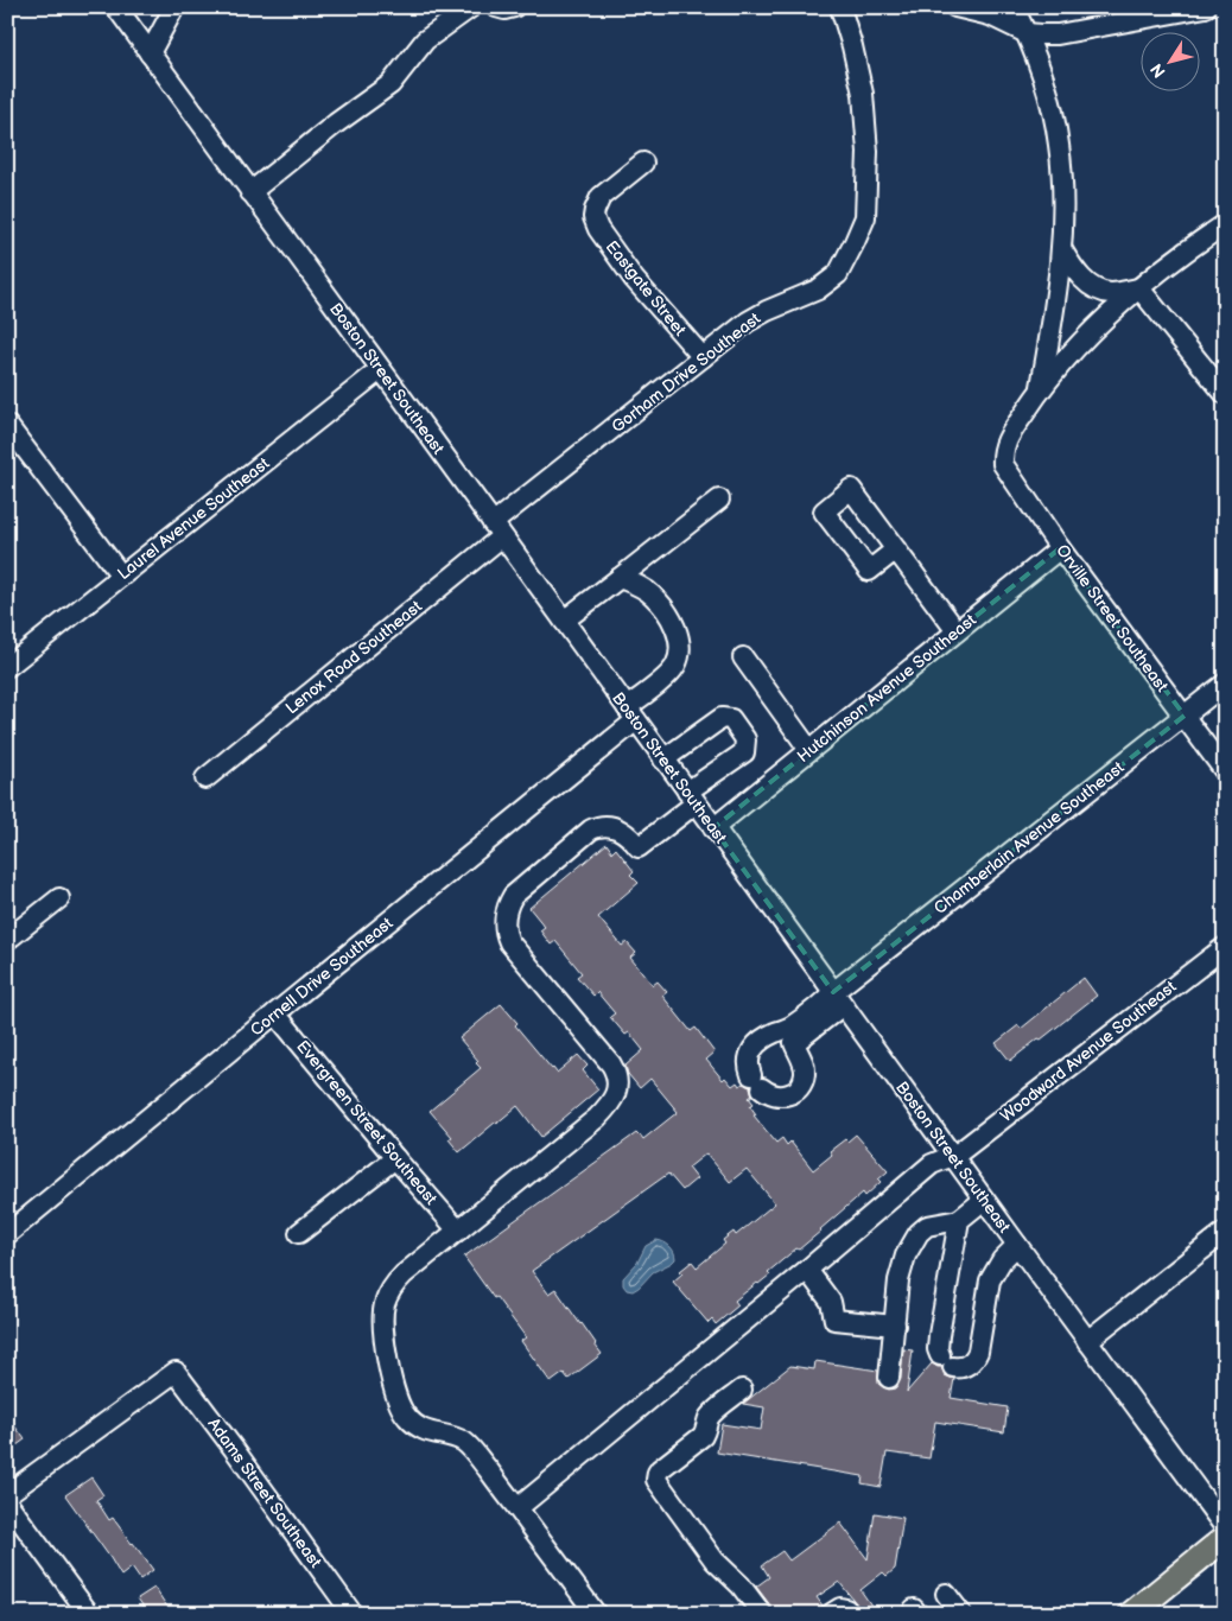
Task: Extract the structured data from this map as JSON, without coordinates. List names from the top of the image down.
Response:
{
  "streets": {
    "street": [
      "Eastgate Street",
      "Gorham Drive Southeast",
      "Boston Street Southeast",
      "Laurel Avenue Southeast",
      "Orville Street Southeast",
      "Lenox Road Southeast",
      "Hutchinson Avenue Southeast",
      "Chamberlain Avenue Southeast",
      "Cornell Drive Southeast",
      "Woodward Avenue Southeast",
      "Evergreen Street Southeast",
      "Adams Street Southeast"
    ]
  },
  "crossings": [
    ["Eastgate Street", "Gorham Drive Southeast"],
    ["Gorham Drive Southeast", "Boston Street Southeast"],
    ["Gorham Drive Southeast", "Lenox Road Southeast"],
    ["Boston Street Southeast", "Laurel Avenue Southeast"],
    ["Boston Street Southeast", "Lenox Road Southeast"],
    ["Boston Street Southeast", "Hutchinson Avenue Southeast"],
    ["Boston Street Southeast", "Chamberlain Avenue Southeast"],
    ["Boston Street Southeast", "Cornell Drive Southeast"],
    ["Boston Street Southeast", "Woodward Avenue Southeast"],
    ["Orville Street Southeast", "Hutchinson Avenue Southeast"],
    ["Orville Street Southeast", "Chamberlain Avenue Southeast"],
    ["Cornell Drive Southeast", "Evergreen Street Southeast"]
  ],
  "north": "bottom left"
}
